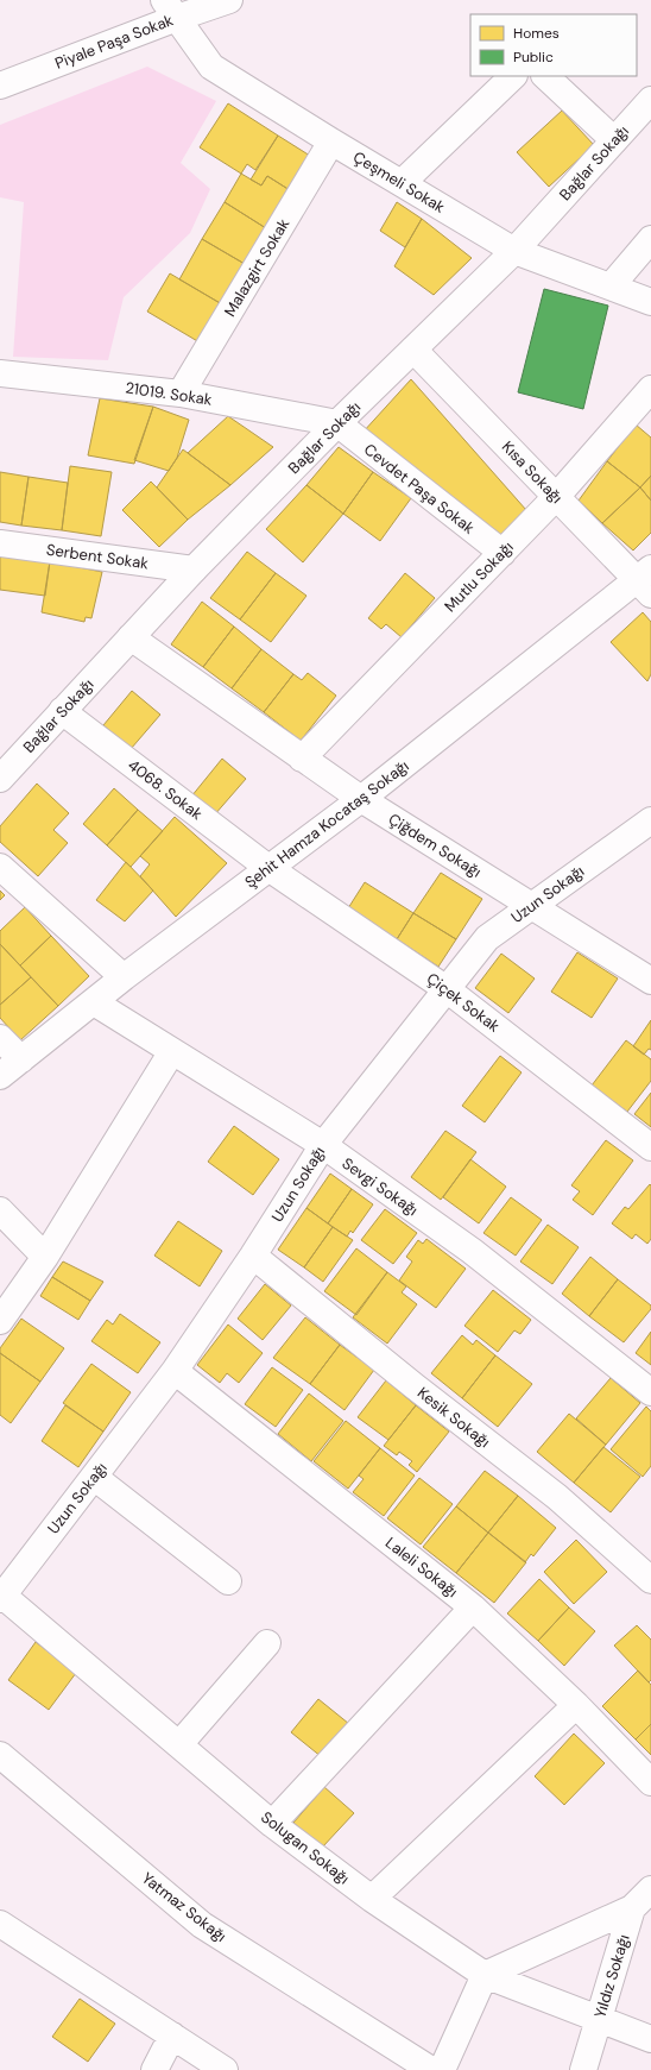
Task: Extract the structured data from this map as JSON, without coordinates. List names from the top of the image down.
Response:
{
  "streets": {
    "street": [
      "Piyale Paşa Sokak",
      "Bağlar Sokağı",
      "Çeşmeli Sokak",
      "Malazgirt Sokak",
      "21019. Sokak",
      "Kısa Sokağı",
      "Cevdet Paşa Sokak",
      "Serbent Sokak",
      "Mutlu Sokağı",
      "4068. Sokak",
      "Şehit Hamza Kocataş Sokağı",
      "Çiğdem Sokağı",
      "Uzun Sokağı",
      "Çiçek Sokak",
      "Sevgi Sokağı",
      "Kesik Sokağı",
      "Laleli Sokağı",
      "Solugan Sokağı",
      "Yatmaz Sokağı",
      "Yıldız Sokağı"
    ]
  },
  "crossings": [
    ["Piyale Paşa Sokak", "Çeşmeli Sokak"],
    ["Bağlar Sokağı", "Çeşmeli Sokak"],
    ["Bağlar Sokağı", "21019. Sokak"],
    ["Bağlar Sokağı", "Kısa Sokağı"],
    ["Bağlar Sokağı", "Cevdet Paşa Sokak"],
    ["Bağlar Sokağı", "Serbent Sokak"],
    ["Bağlar Sokağı", "4068. Sokak"],
    ["Bağlar Sokağı", "Çiğdem Sokağı"],
    ["Çeşmeli Sokak", "Malazgirt Sokak"],
    ["Malazgirt Sokak", "21019. Sokak"],
    ["21019. Sokak", "Cevdet Paşa Sokak"],
    ["Kısa Sokağı", "Mutlu Sokağı"],
    ["Kısa Sokağı", "Şehit Hamza Kocataş Sokağı"],
    ["Cevdet Paşa Sokak", "Mutlu Sokağı"],
    ["Mutlu Sokağı", "Çiğdem Sokağı"],
    ["4068. Sokak", "Şehit Hamza Kocataş Sokağı"],
    ["4068. Sokak", "Çiçek Sokak"],
    ["Şehit Hamza Kocataş Sokağı", "Çiğdem Sokağı"],
    ["Şehit Hamza Kocataş Sokağı", "Çiçek Sokak"],
    ["Şehit Hamza Kocataş Sokağı", "Sevgi Sokağı"],
    ["Çiğdem Sokağı", "Uzun Sokağı"],
    ["Uzun Sokağı", "Çiçek Sokak"],
    ["Uzun Sokağı", "Sevgi Sokağı"],
    ["Uzun Sokağı", "Kesik Sokağı"],
    ["Uzun Sokağı", "Laleli Sokağı"],
    ["Uzun Sokağı", "Solugan Sokağı"],
    ["Solugan Sokağı", "Yıldız Sokağı"]
  ],
  "legend": ["Homes", "Public"]
}
